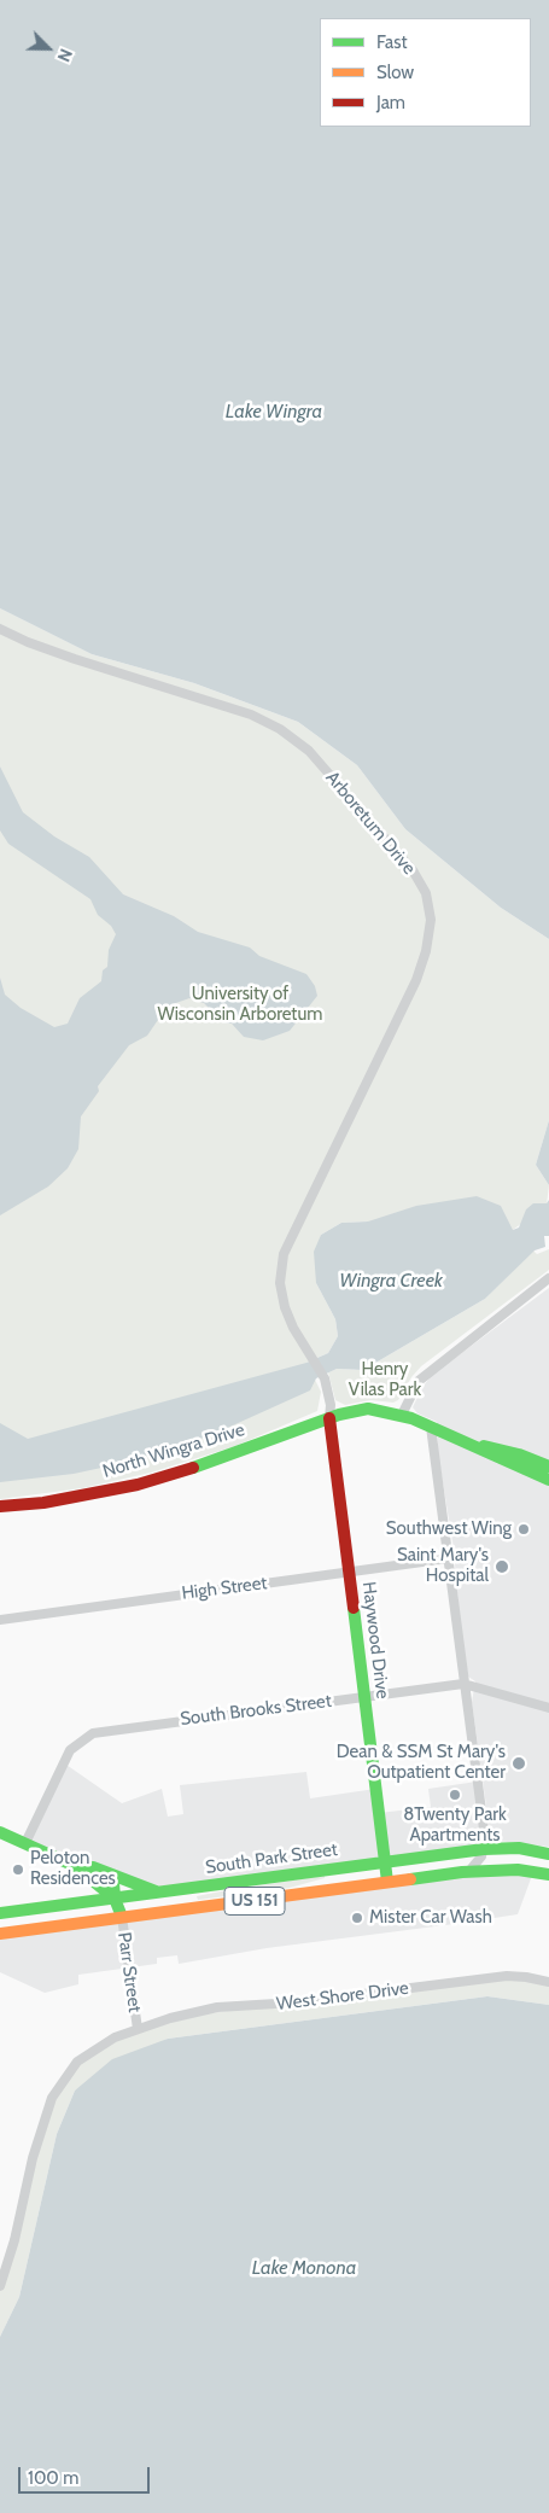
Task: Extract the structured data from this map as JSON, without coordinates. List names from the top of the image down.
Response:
{
  "streets": {
    "main road": [
      "North Wingra Drive",
      "Haywood Drive",
      "South Park Street",
      "US 151"
    ],
    "street": [
      "Arboretum Drive",
      "High Street",
      "South Brooks Street",
      "Parr Street",
      "West Shore Drive"
    ]
  },
  "crossings": [
    ["Arboretum Drive", "Haywood Drive"],
    ["North Wingra Drive", "Haywood Drive"],
    ["High Street", "Haywood Drive"],
    ["Haywood Drive", "South Brooks Street"],
    ["Haywood Drive", "South Park Street"],
    ["Haywood Drive", "US 151"],
    ["US 151", "Parr Street"],
    ["Parr Street", "West Shore Drive"]
  ],
  "water": ["Lake Wingra", "Wingra Creek", "Lake Monona"],
  "parks": ["University of Wisconsin Arboretum", "Henry Vilas Park"],
  "places": [
    "Southwest Wing",
    "Saint Mary's Hospital",
    "Dean & SSM St Mary's Outpatient Center",
    "8Twenty Park Apartments",
    "Peloton Residences",
    "Mister Car Wash"
  ],
  "legend": ["Fast", "Slow", "Jam"],
  "scale_bar": "100 m",
  "north": "bottom right"
}
